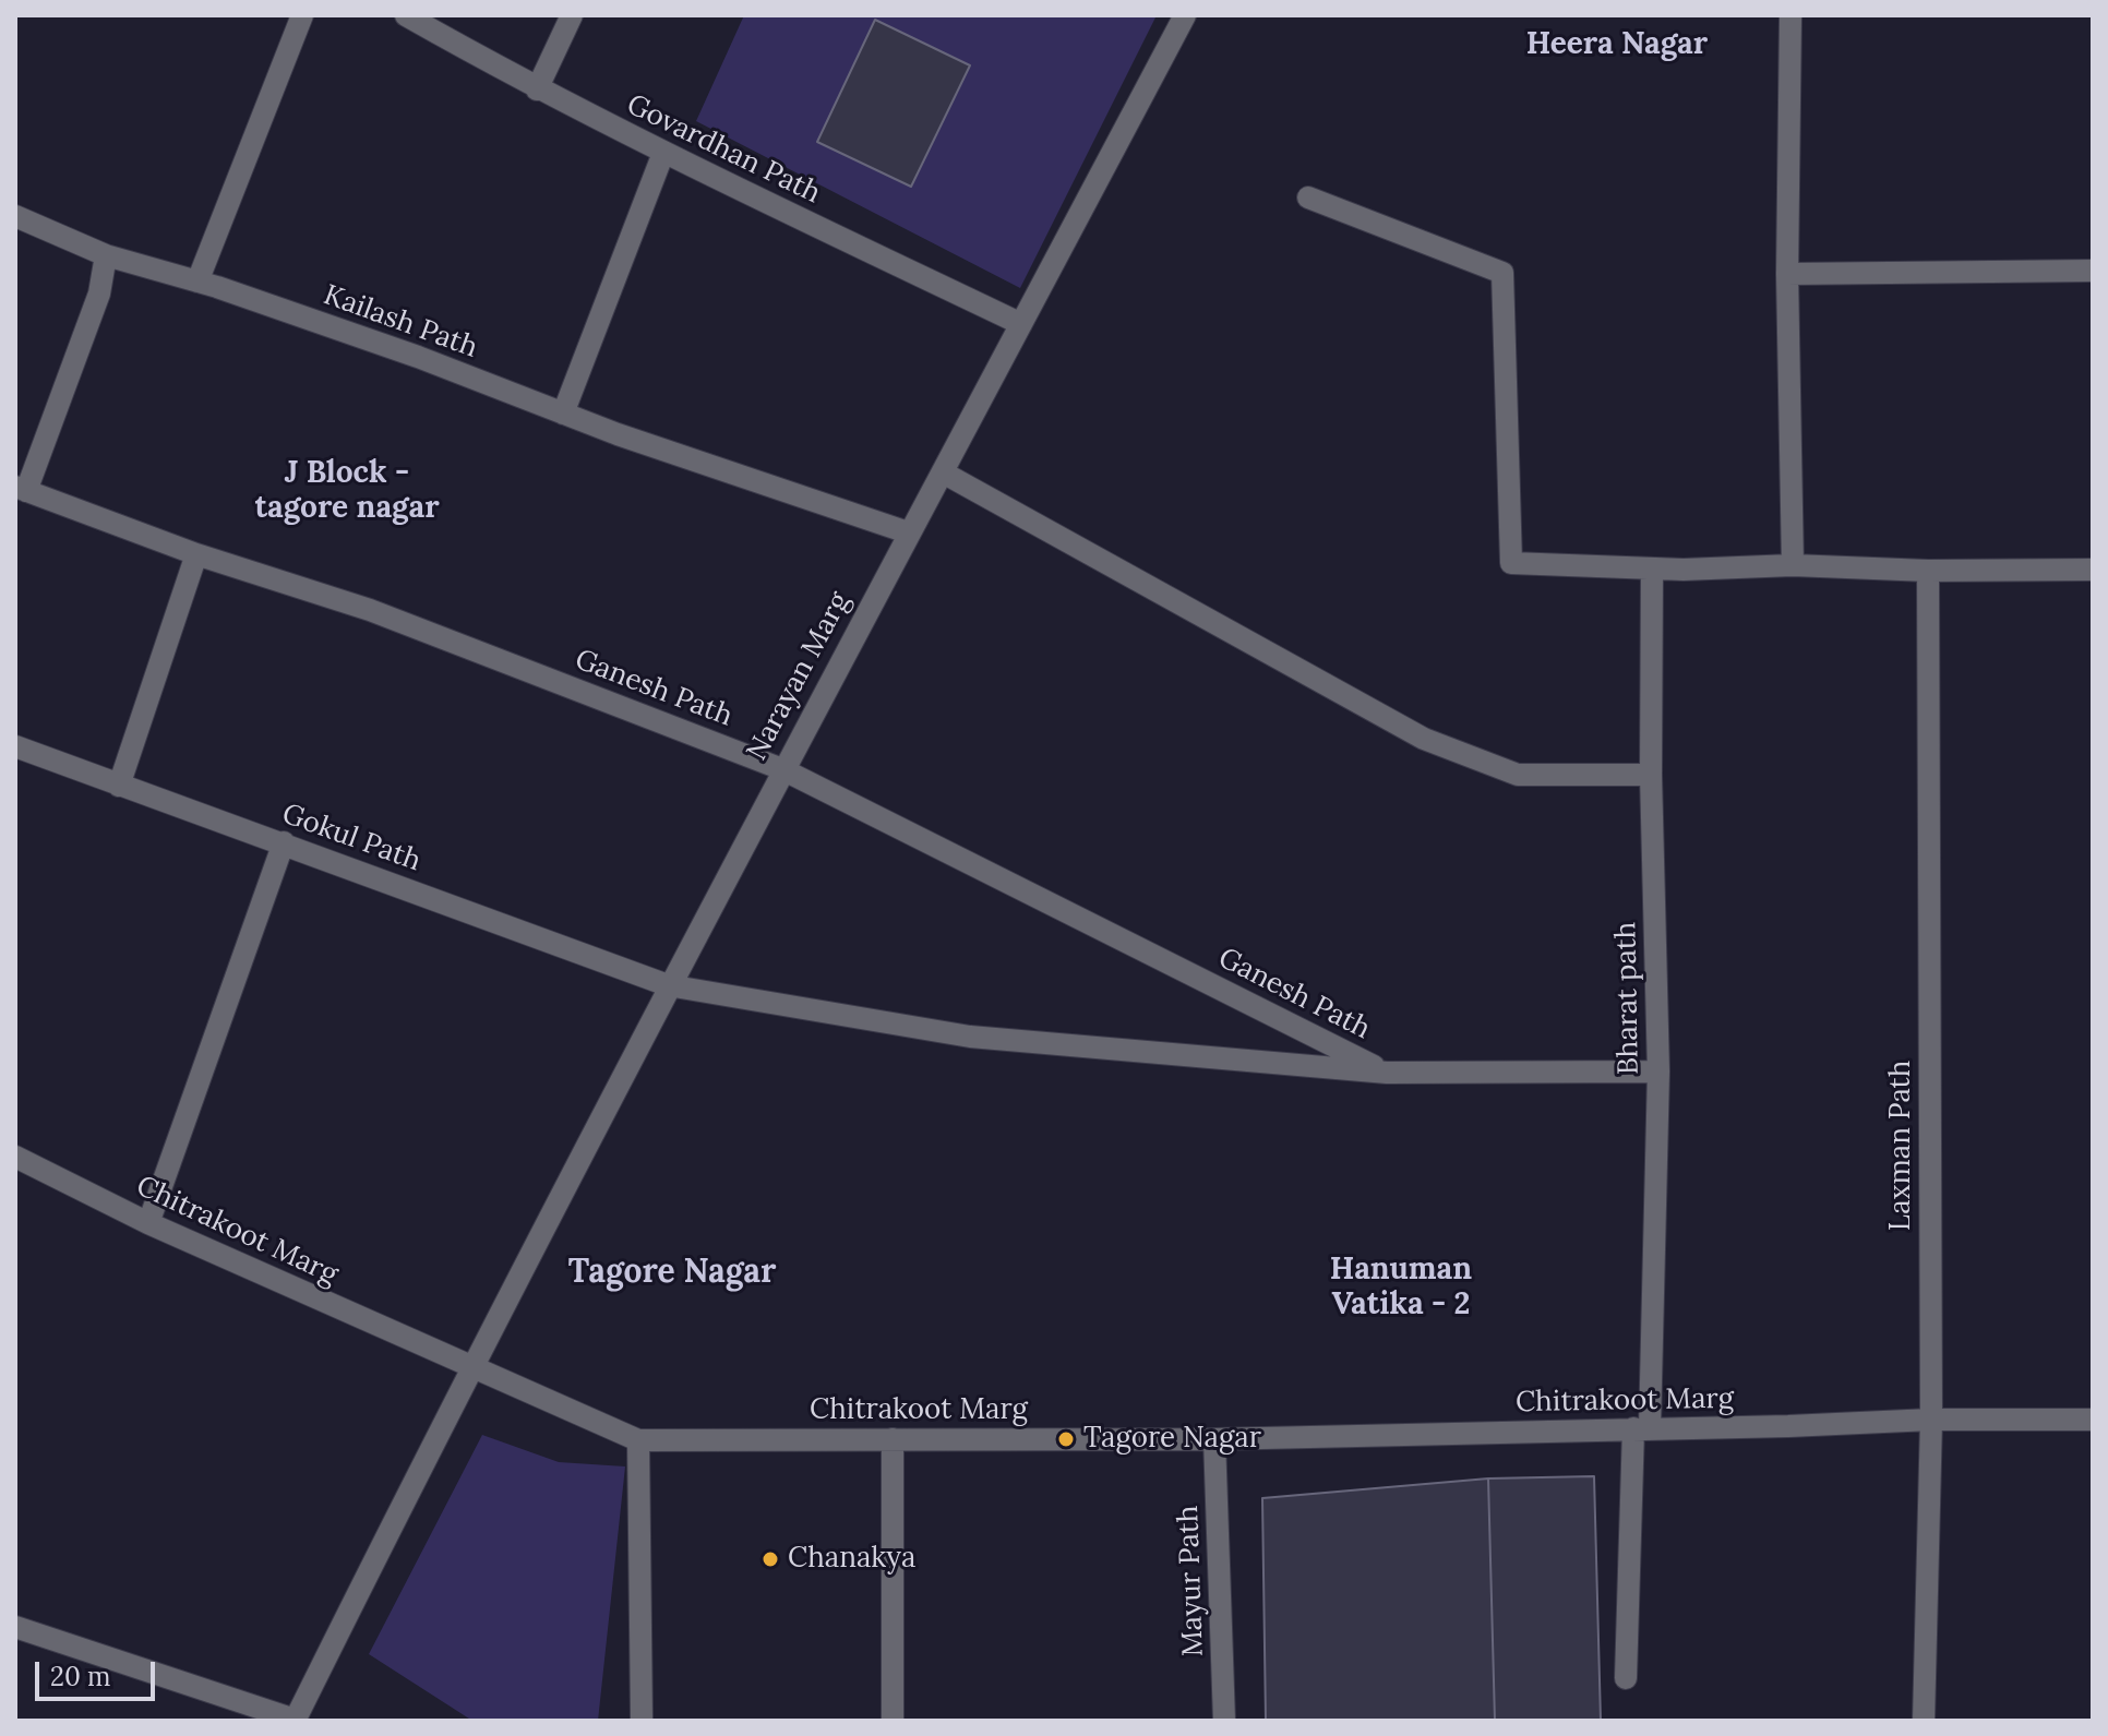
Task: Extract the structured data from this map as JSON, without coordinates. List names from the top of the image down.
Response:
{
  "streets": {
    "street": [
      "Govardhan Path",
      "Kailash Path",
      "Narayan Marg",
      "Ganesh Path",
      "Gokul Path",
      "Bharat path",
      "Laxman Path",
      "Chitrakoot Marg",
      "Mayur Path"
    ]
  },
  "crossings": [
    ["Govardhan Path", "Narayan Marg"],
    ["Kailash Path", "Narayan Marg"],
    ["Narayan Marg", "Ganesh Path"],
    ["Narayan Marg", "Gokul Path"],
    ["Narayan Marg", "Chitrakoot Marg"],
    ["Ganesh Path", "Gokul Path"],
    ["Gokul Path", "Bharat path"],
    ["Bharat path", "Chitrakoot Marg"],
    ["Laxman Path", "Chitrakoot Marg"],
    ["Chitrakoot Marg", "Mayur Path"]
  ],
  "districts": [
    "Heera Nagar",
    "J Block - tagore nagar",
    "Hanuman Vatika - 2",
    "Tagore Nagar"
  ],
  "places": ["Tagore Nagar", "Chanakya"],
  "scale_bar": "20 m"
}
